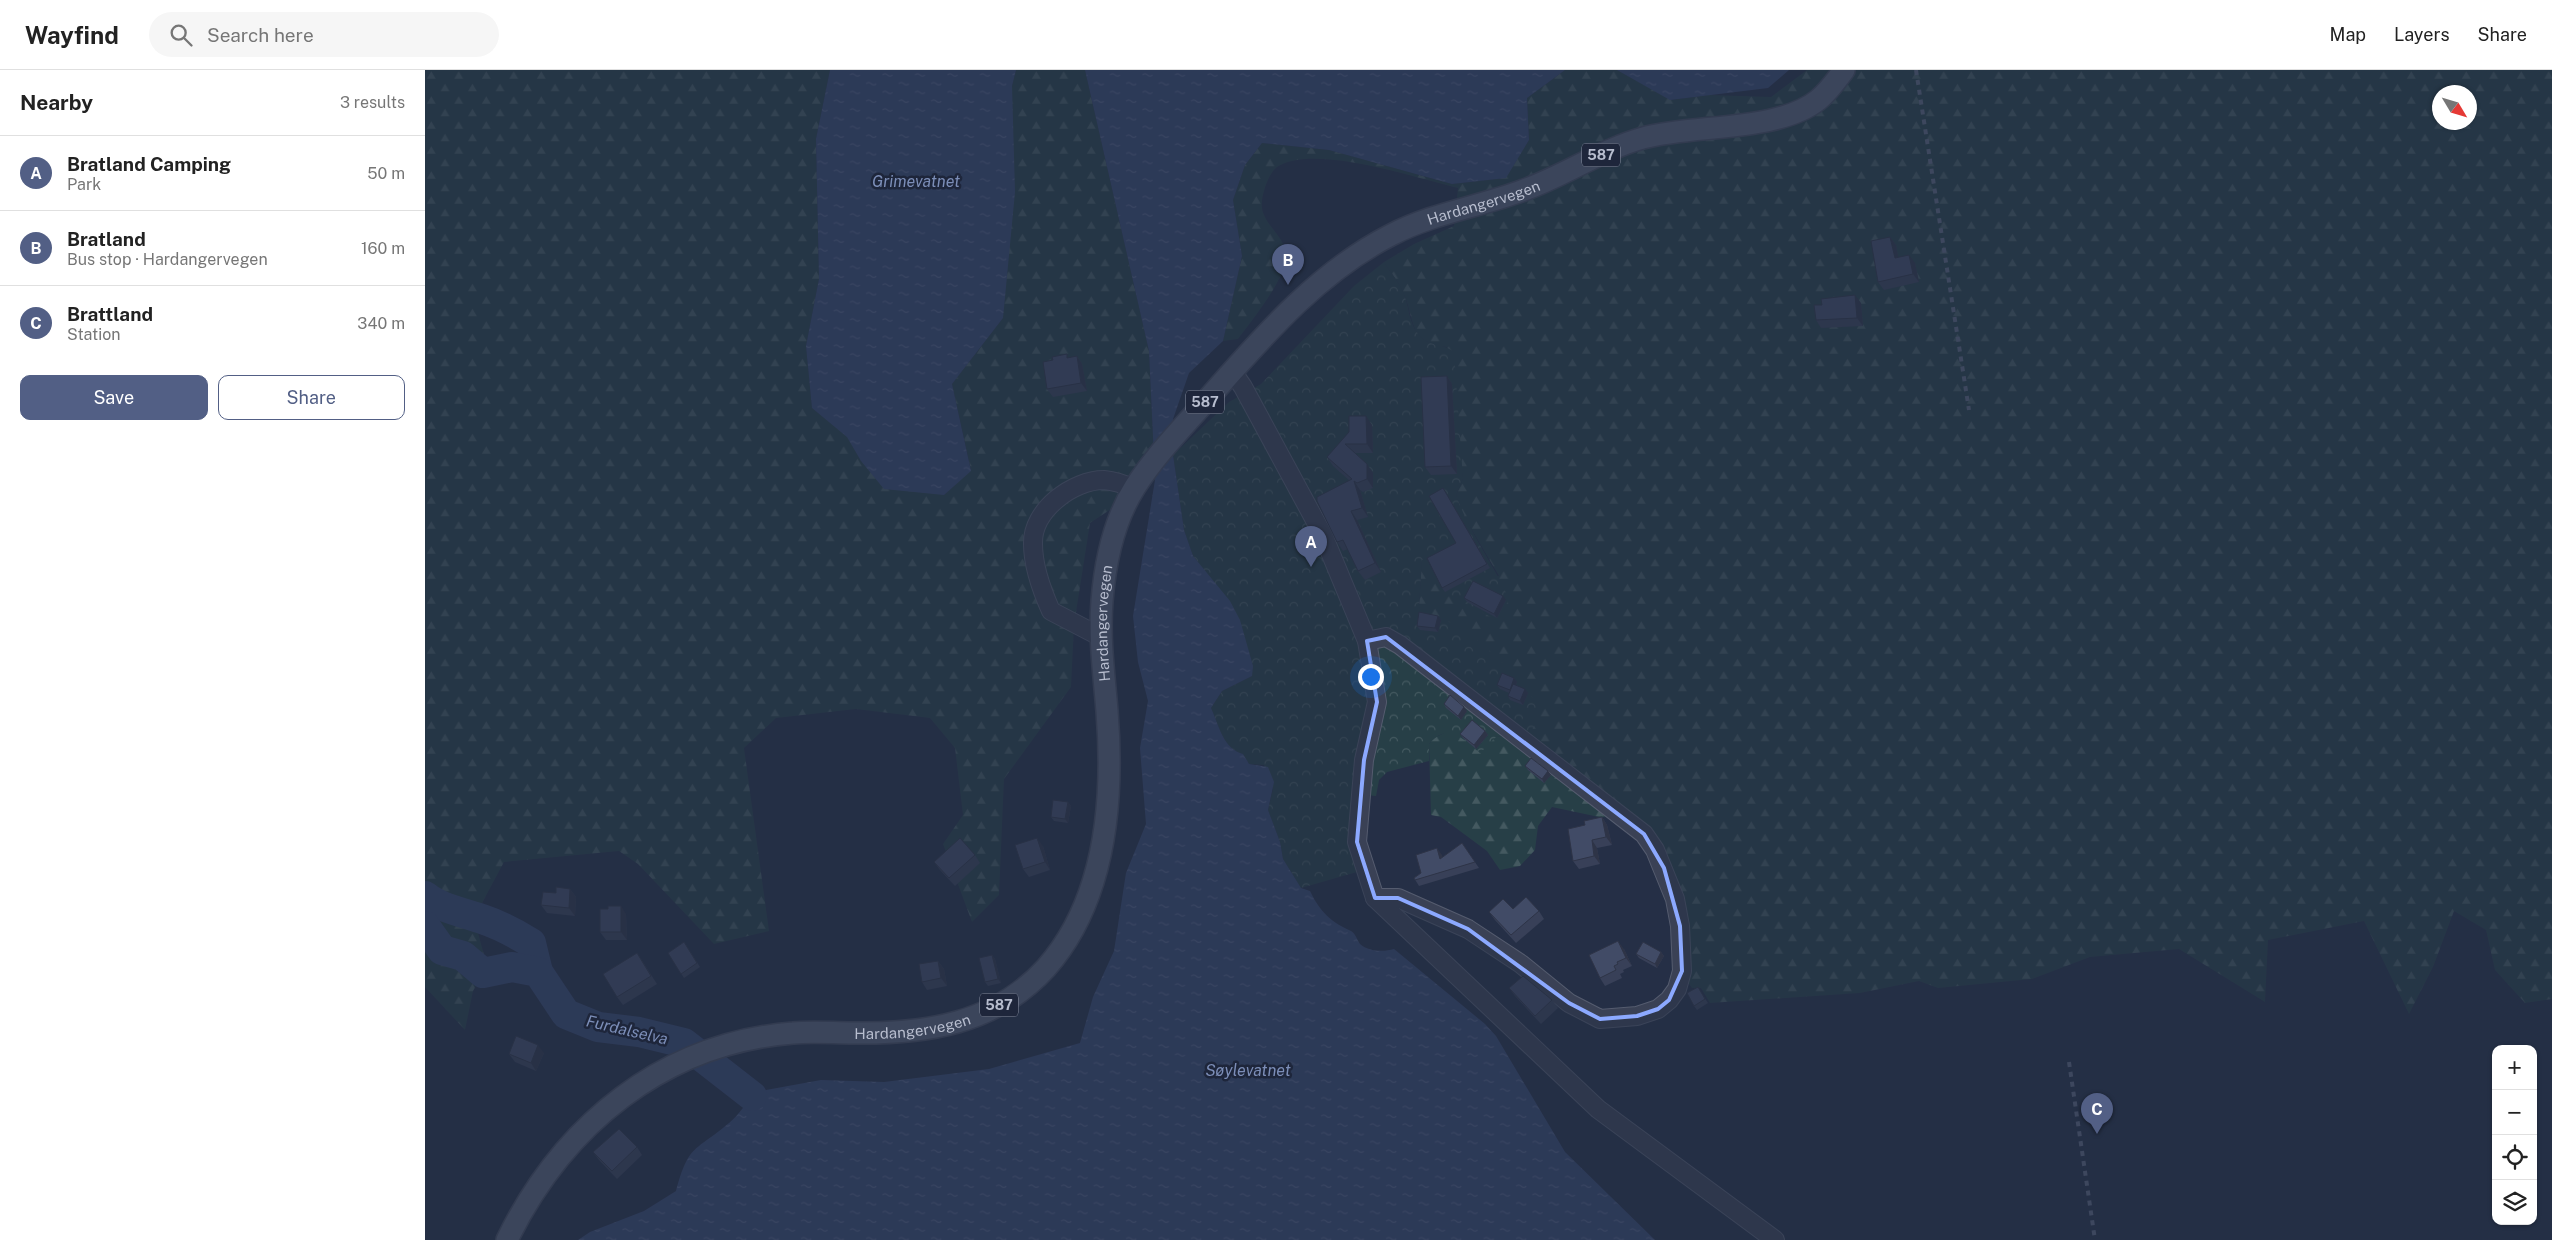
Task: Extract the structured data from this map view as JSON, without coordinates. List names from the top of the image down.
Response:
{
  "streets": {
    "main road": ["587", "Hardangervegen"]
  },
  "water": ["Grimevatnet", "Furdalselva", "Søylevatnet"],
  "north": "bottom right",
  "page": {
    "header": "Wayfind",
    "search": "Search here",
    "nav": ["Map", "Layers", "Share"],
    "heading": ["Nearby", "3 results"],
    "list": [
      {
        "mark": "A",
        "name": "Bratland Camping",
        "note": "Park",
        "value": "50 m"
      },
      {
        "mark": "B",
        "name": "Bratland",
        "note": "Bus stop · Hardangervegen",
        "value": "160 m"
      },
      {
        "mark": "C",
        "name": "Brattland",
        "note": "Station",
        "value": "340 m"
      }
    ],
    "pins": ["B", "A", "C"],
    "buttons": ["Save", "Share"],
    "map_buttons": ["+", "−"]
  }
}
